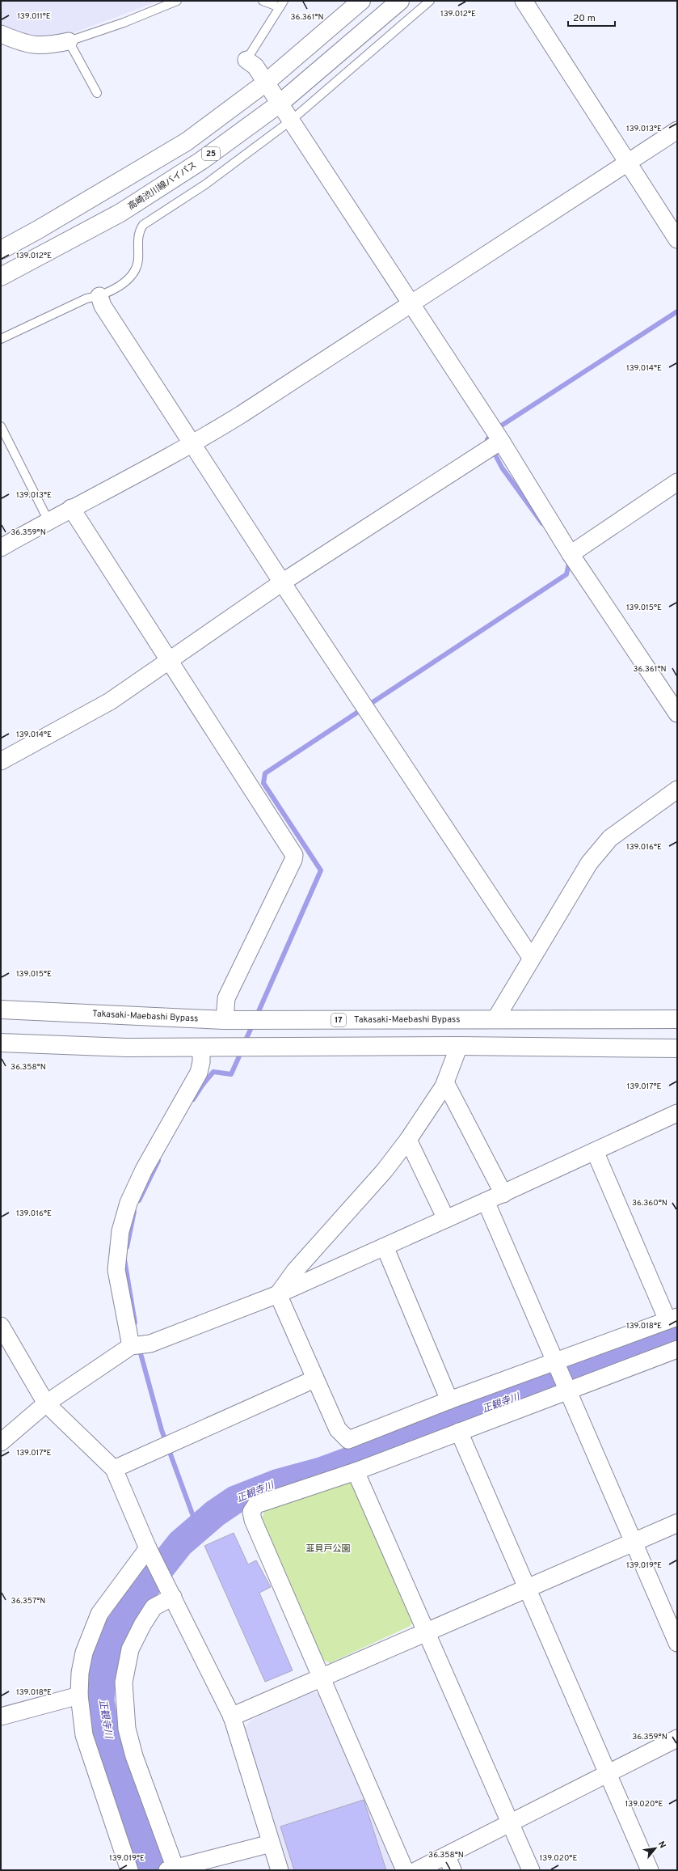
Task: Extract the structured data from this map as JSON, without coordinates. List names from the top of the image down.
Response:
{
  "streets": {
    "main road": [
      "25",
      "高崎渋川線バイパス",
      "Takasaki-Maebashi Bypass",
      "17"
    ]
  },
  "water": ["正観寺川"],
  "parks": ["韮貝戸公園"],
  "scale_bar": "20 m",
  "north": "top right",
  "coordinates": [
    "139.012°E",
    "139.011°E",
    "36.361°N",
    "139.013°E",
    "139.014°E",
    "36.359°N",
    "139.015°E",
    "139.016°E",
    "36.358°N",
    "139.017°E",
    "36.360°N",
    "139.018°E",
    "139.019°E",
    "36.357°N",
    "139.020°E"
  ]
}
